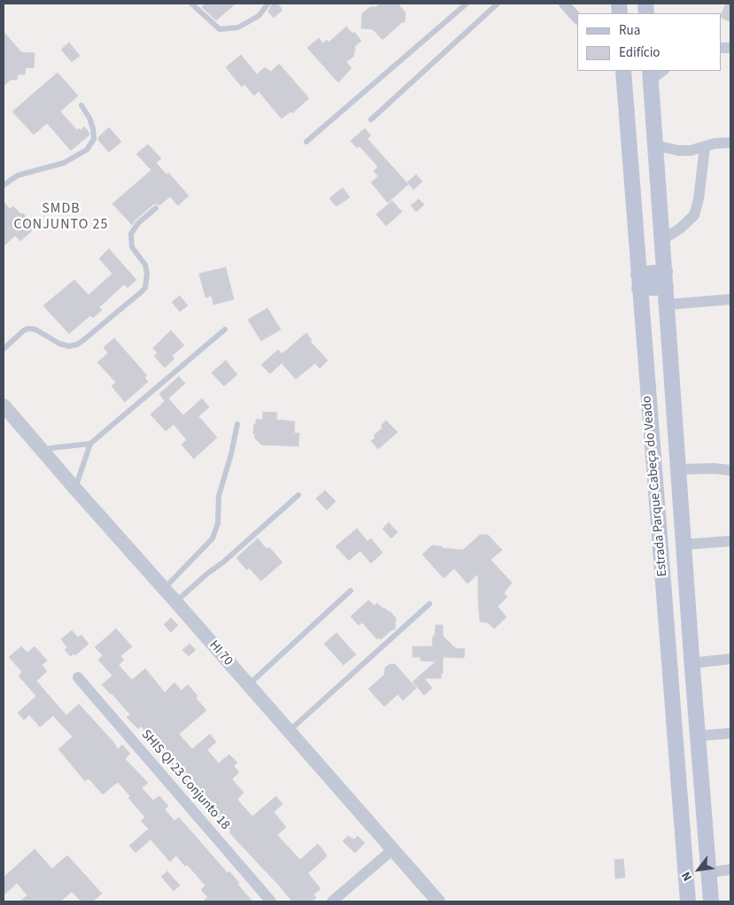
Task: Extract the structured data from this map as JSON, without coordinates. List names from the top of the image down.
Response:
{
  "streets": {
    "main road": ["Estrada Parque Cabeça do Veado"],
    "street": ["HI 70", "SHIS QI 23 Conjunto 18"]
  },
  "districts": ["SMDB CONJUNTO 25"],
  "legend": ["Rua", "Edifício"],
  "north": "bottom left"
}
